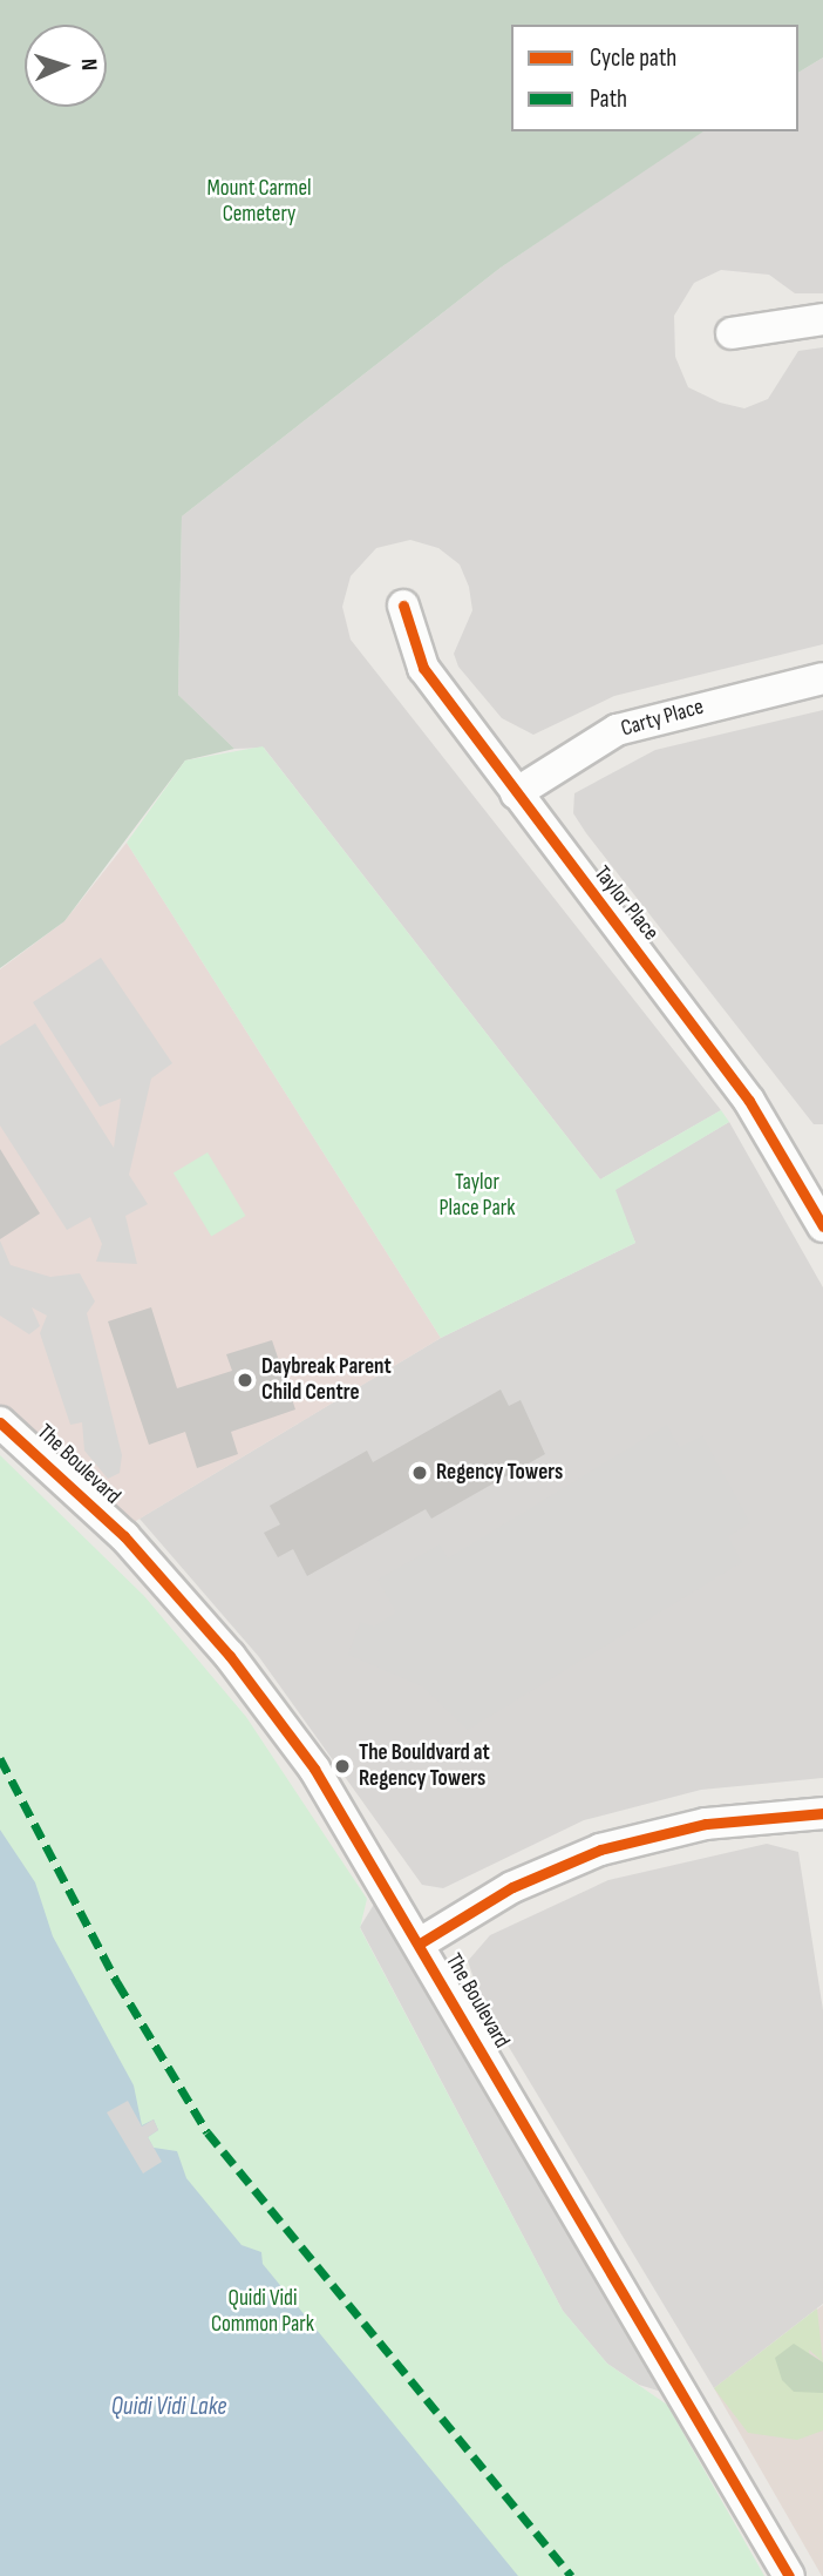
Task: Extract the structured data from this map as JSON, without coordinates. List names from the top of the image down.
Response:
{
  "streets": {
    "street": ["Carty Place", "Taylor Place", "The Boulevard"]
  },
  "crossings": [
    ["Carty Place", "Taylor Place"]
  ],
  "water": ["Quidi Vidi Lake"],
  "parks": ["Mount Carmel Cemetery", "Taylor Place Park", "Quidi Vidi Common Park"],
  "places": ["Daybreak Parent Child Centre", "Regency Towers", "The Bouldvard at Regency Towers"],
  "legend": ["Cycle path", "Path"],
  "north": "right"
}
